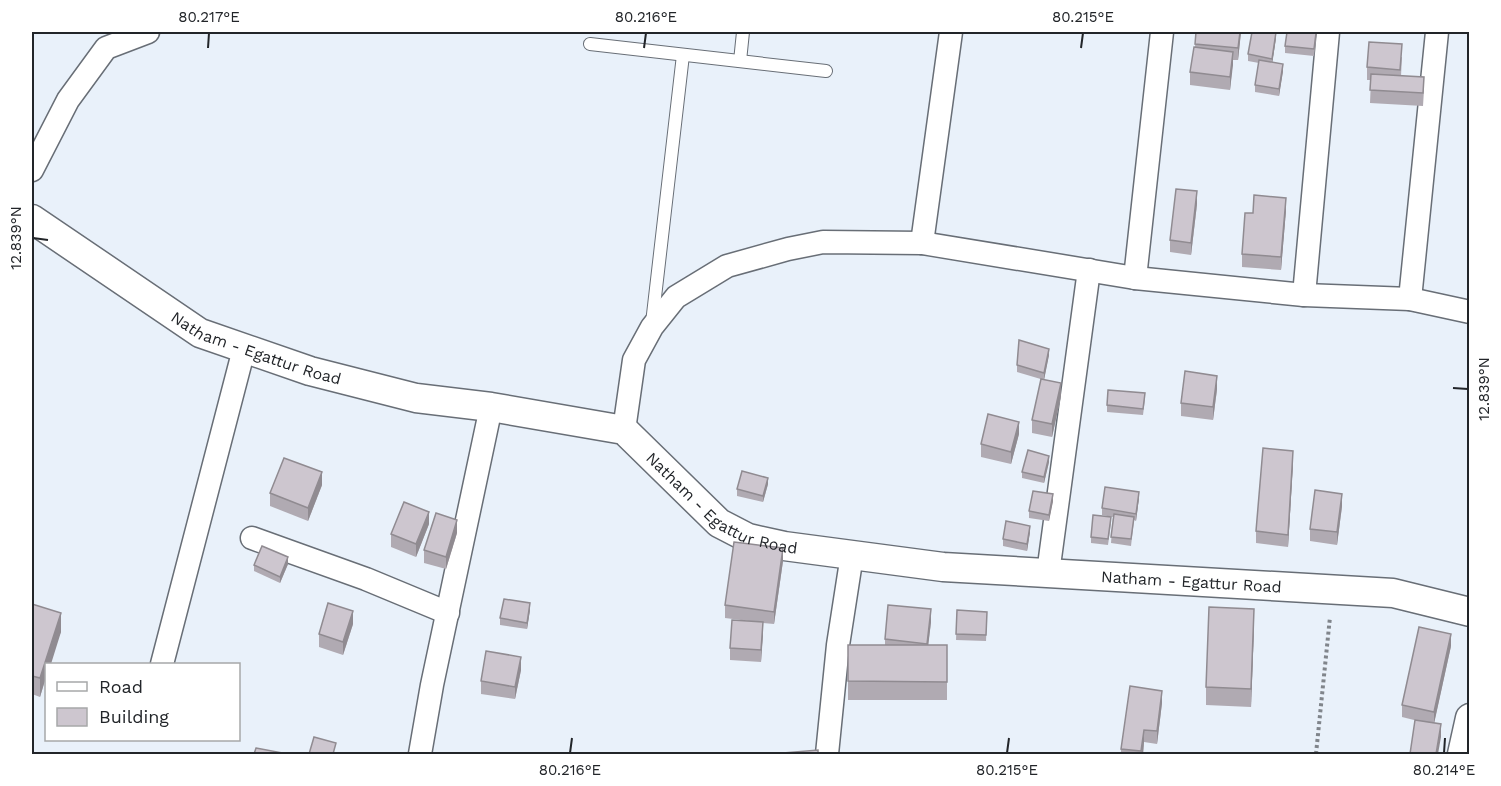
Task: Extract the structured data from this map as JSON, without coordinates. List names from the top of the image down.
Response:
{
  "streets": {
    "street": ["Natham - Egattur Road"]
  },
  "legend": ["Road", "Building"],
  "coordinates": [
    "80.217°E",
    "80.216°E",
    "80.215°E",
    "12.839°N",
    "80.214°E"
  ]
}
